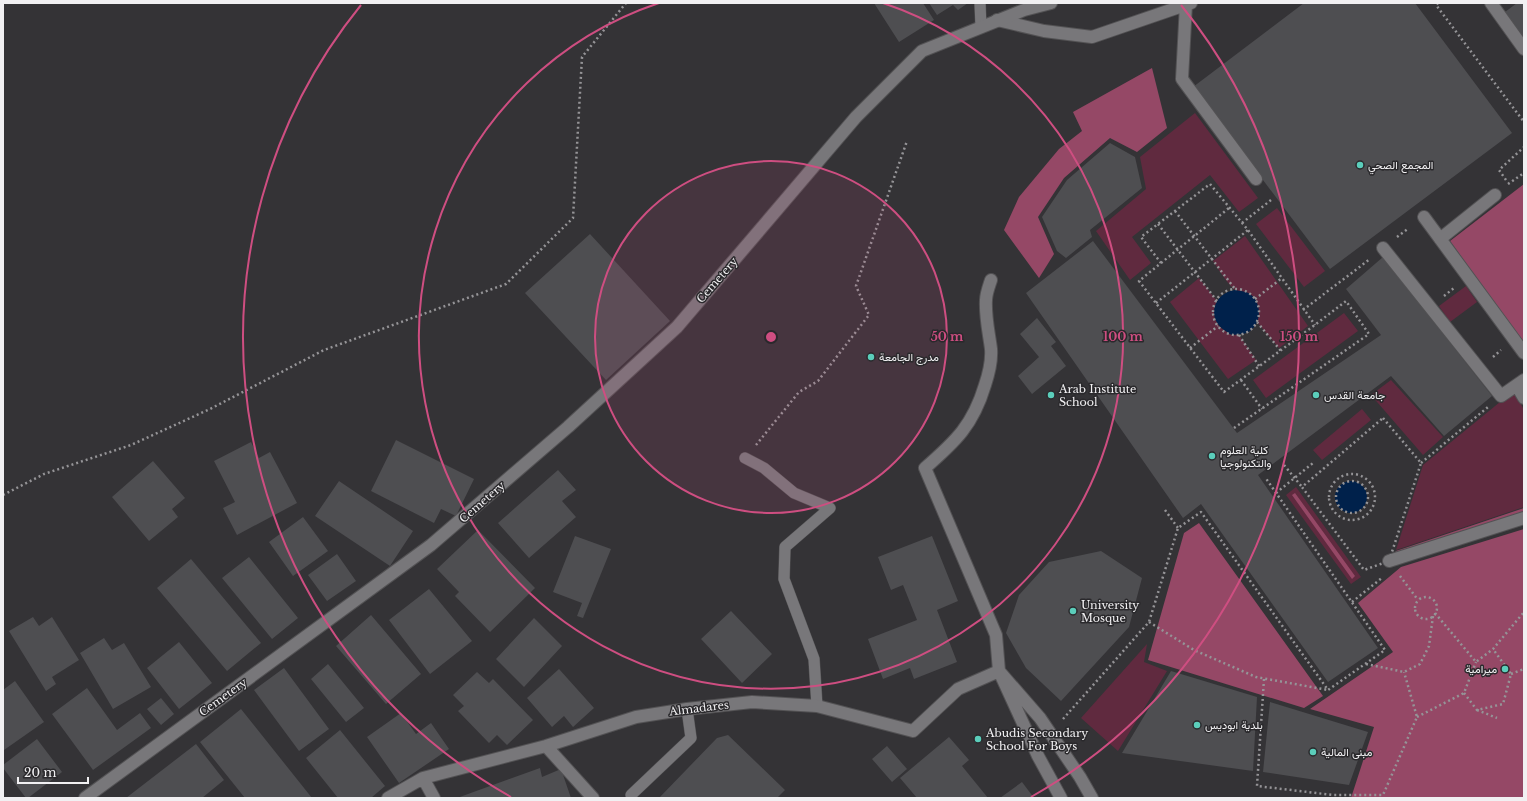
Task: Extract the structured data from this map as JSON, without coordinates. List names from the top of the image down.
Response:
{
  "streets": {
    "street": ["Cemetery", "Almadares"]
  },
  "places": [
    "المجمع الصحي",
    "مدرج الجامعة",
    "Arab Institute School",
    "جامعة القدس",
    "كلية العلوم والتكنولوجيا",
    "University Mosque",
    "ميرامية",
    "بلدية ابوديس",
    "Abudis Secondary School For Boys",
    "مبنى المالية"
  ],
  "scale_bar": "20 m",
  "rings": ["50 m", "100 m", "150 m"]
}
